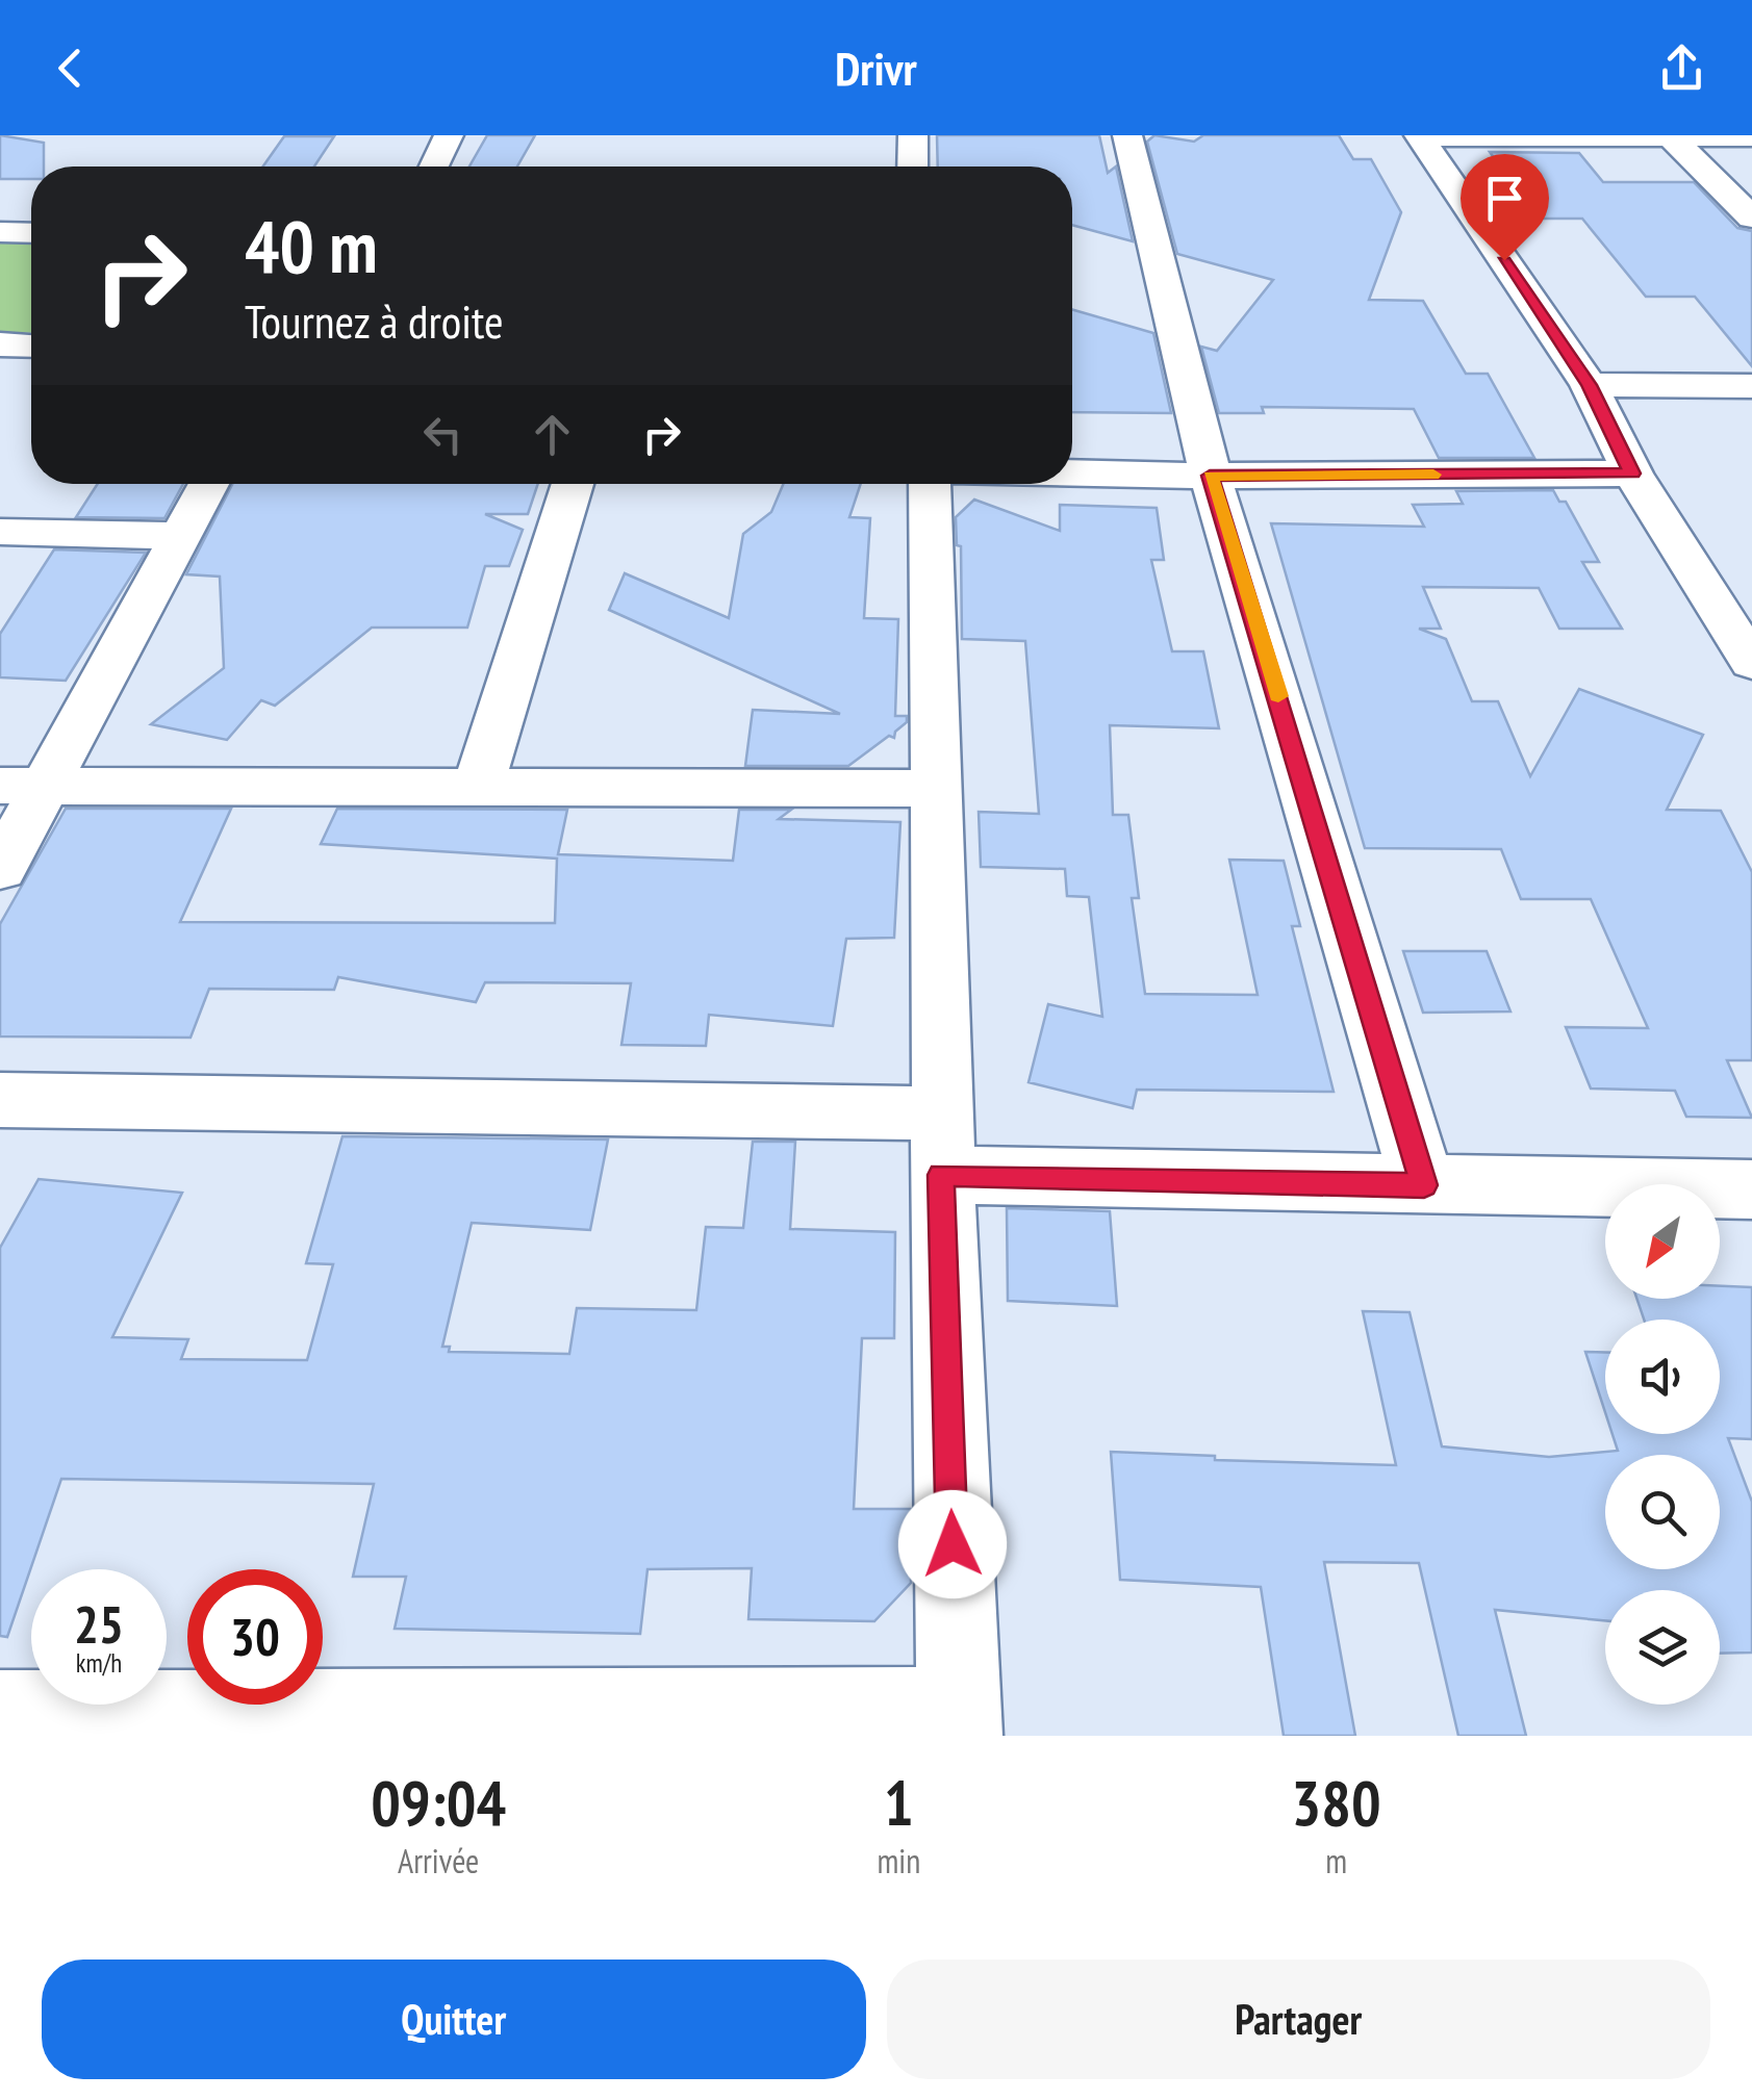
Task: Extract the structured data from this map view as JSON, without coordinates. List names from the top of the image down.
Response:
{
  "north": "bottom left",
  "page": {
    "header": "Drivr",
    "turn": ["40 m", "Tournez à droite"],
    "speed": "25 km/h",
    "limit": "30",
    "eta": [
      "09:04",
      "Arrivée",
      "1",
      "min",
      "380",
      "m"
    ],
    "buttons": ["Quitter", "Partager"]
  }
}
